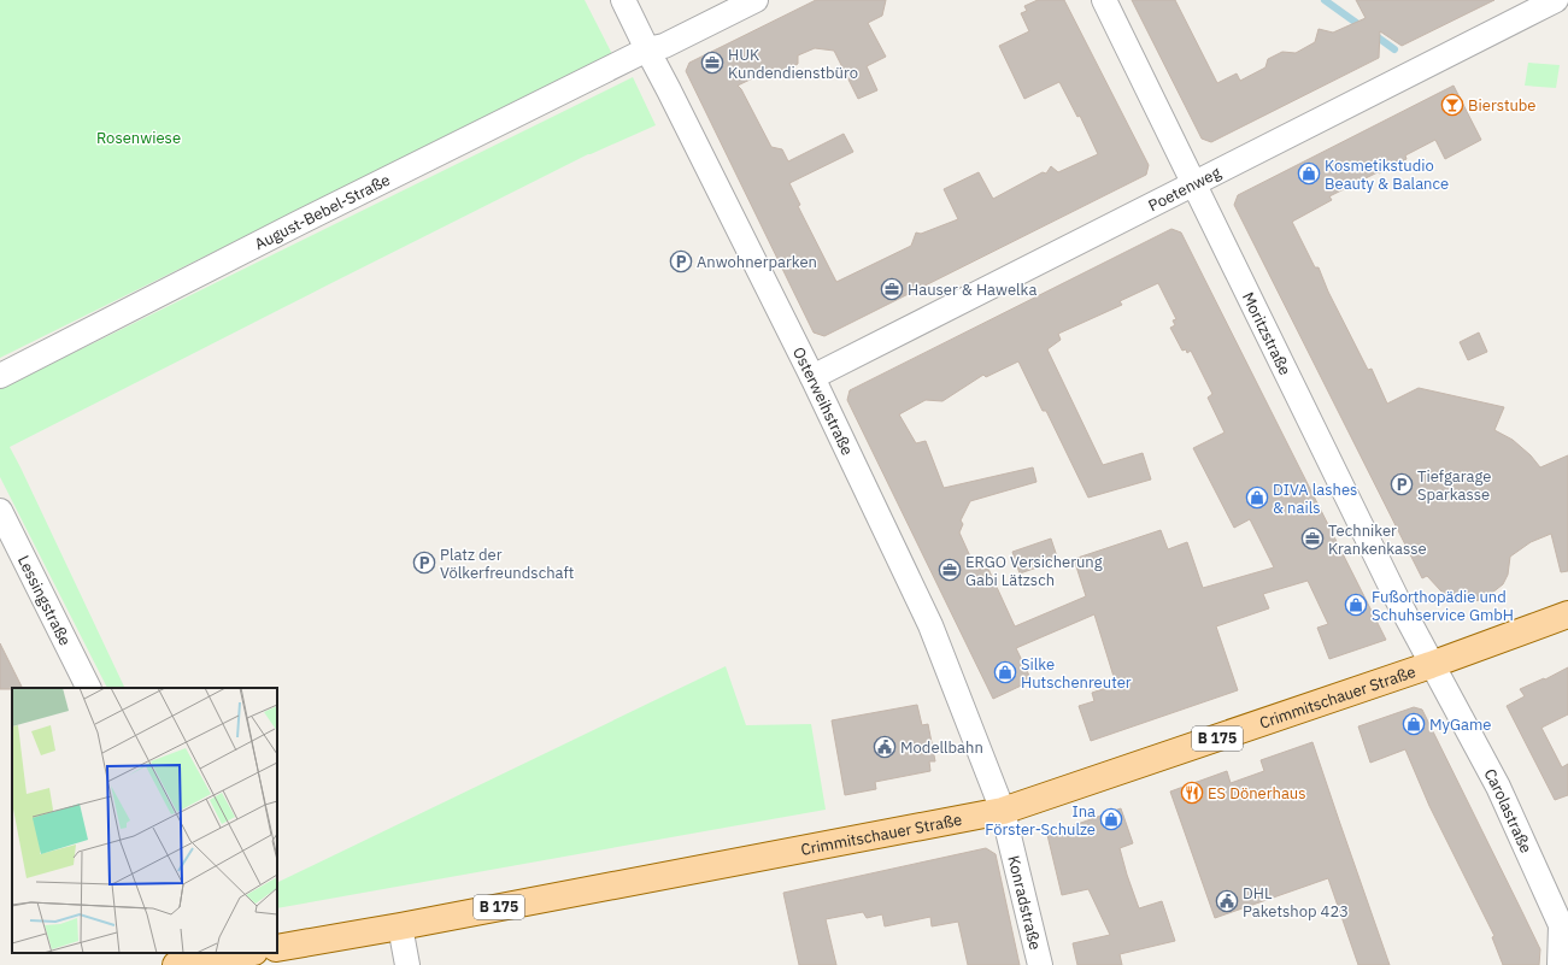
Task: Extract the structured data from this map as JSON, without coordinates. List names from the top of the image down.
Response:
{
  "streets": {
    "main road": ["Crimmitschauer Straße", "B 175"],
    "street": [
      "Poetenweg",
      "August-Bebel-Straße",
      "Moritzstraße",
      "Osterweihstraße",
      "Lessingstraße",
      "Carolastraße",
      "Konradstraße"
    ]
  },
  "crossings": [
    ["Poetenweg", "Moritzstraße"],
    ["Poetenweg", "Osterweihstraße"],
    ["August-Bebel-Straße", "Osterweihstraße"],
    ["Moritzstraße", "Crimmitschauer Straße"],
    ["Moritzstraße", "Carolastraße"],
    ["Osterweihstraße", "Crimmitschauer Straße"],
    ["Osterweihstraße", "Konradstraße"],
    ["Crimmitschauer Straße", "Carolastraße"],
    ["Crimmitschauer Straße", "Konradstraße"]
  ],
  "parks": ["Rosenwiese"],
  "places": {
    "office": [
      "HUK Kundendienstbüro",
      "Hauser & Hawelka",
      "Techniker Krankenkasse",
      "ERGO Versicherung Gabi Lätzsch"
    ],
    "bar": ["Bierstube"],
    "shop": [
      "Kosmetikstudio Beauty & Balance",
      "DIVA lashes & nails",
      "Fußorthopädie und Schuhservice GmbH",
      "Silke Hutschenreuter",
      "MyGame",
      "Ina Förster-Schulze"
    ],
    "parking": ["Anwohnerparken", "Tiefgarage Sparkasse", "Platz der Völkerfreundschaft"],
    "public building": ["Modellbahn", "DHL Paketshop 423"],
    "restaurant": ["ES Dönerhaus"]
  }
}
